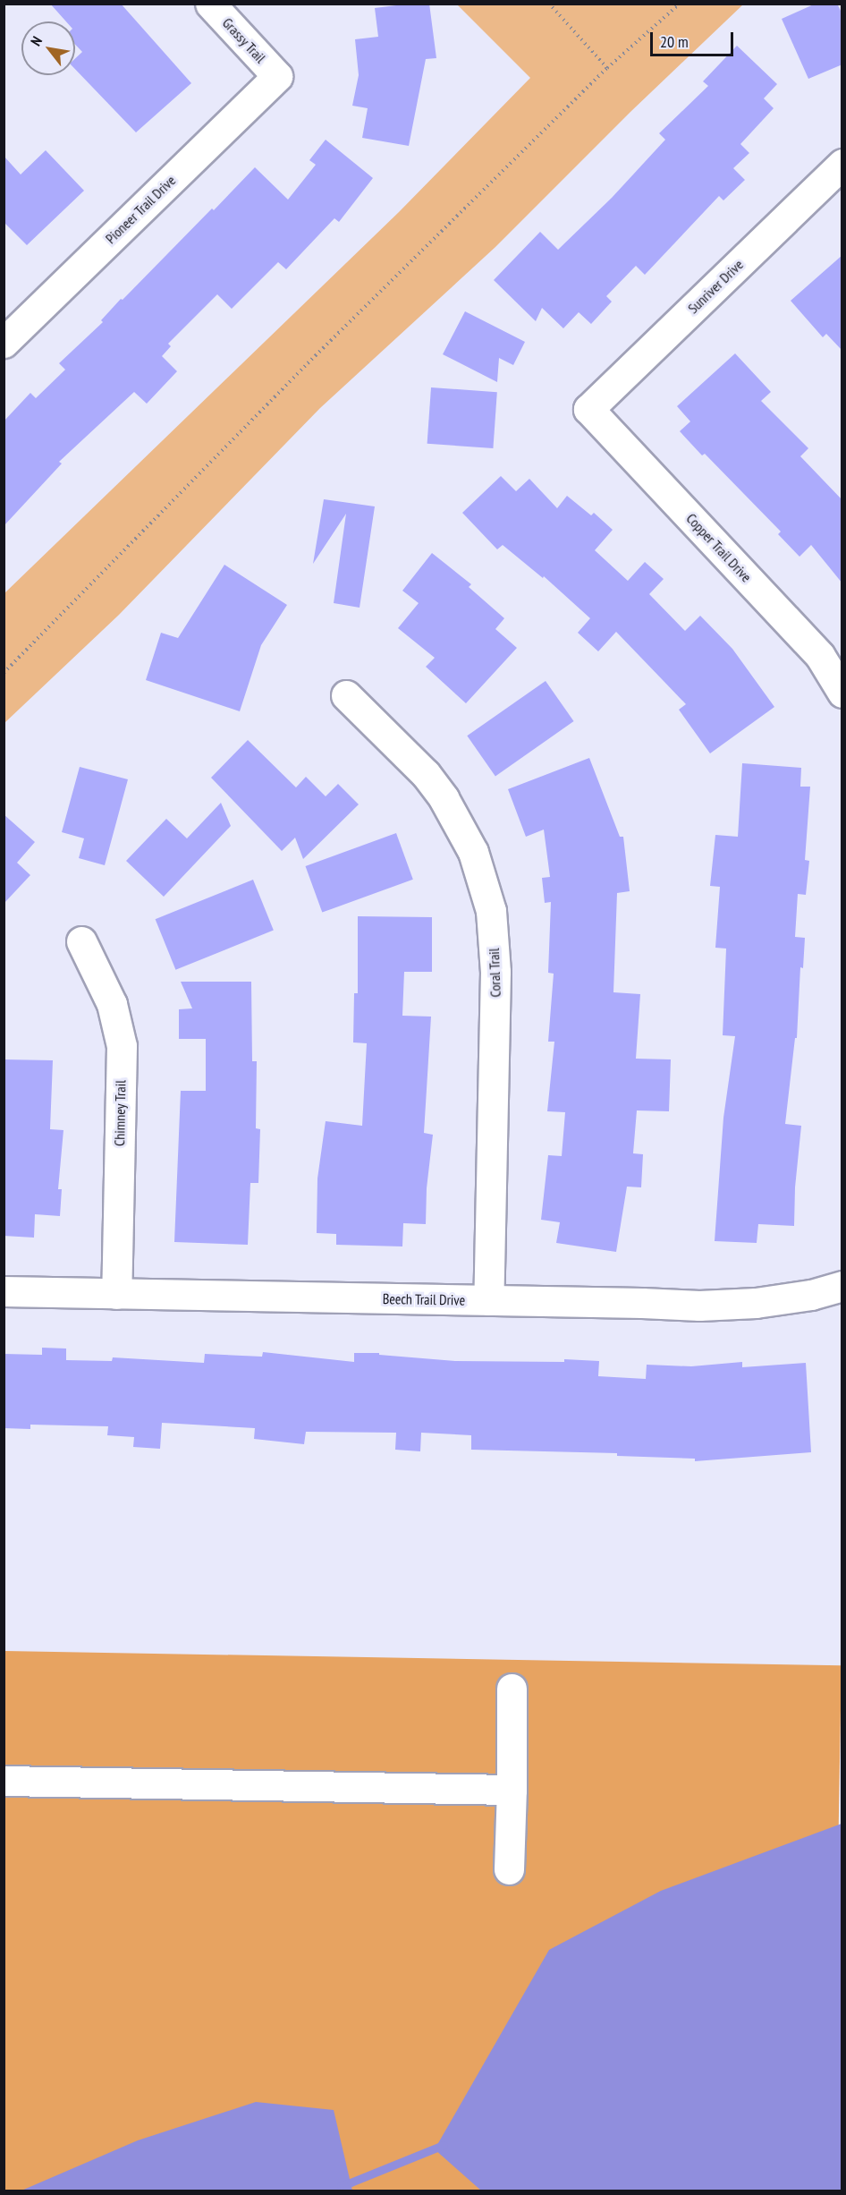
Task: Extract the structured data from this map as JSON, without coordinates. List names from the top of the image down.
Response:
{
  "streets": {
    "street": [
      "Grassy Trail",
      "Pioneer Trail Drive",
      "Sunriver Drive",
      "Copper Trail Drive",
      "Coral Trail",
      "Chimney Trail",
      "Beech Trail Drive"
    ]
  },
  "crossings": [
    ["Grassy Trail", "Pioneer Trail Drive"],
    ["Sunriver Drive", "Copper Trail Drive"],
    ["Coral Trail", "Beech Trail Drive"],
    ["Chimney Trail", "Beech Trail Drive"]
  ],
  "scale_bar": "20 m",
  "north": "top left"
}
